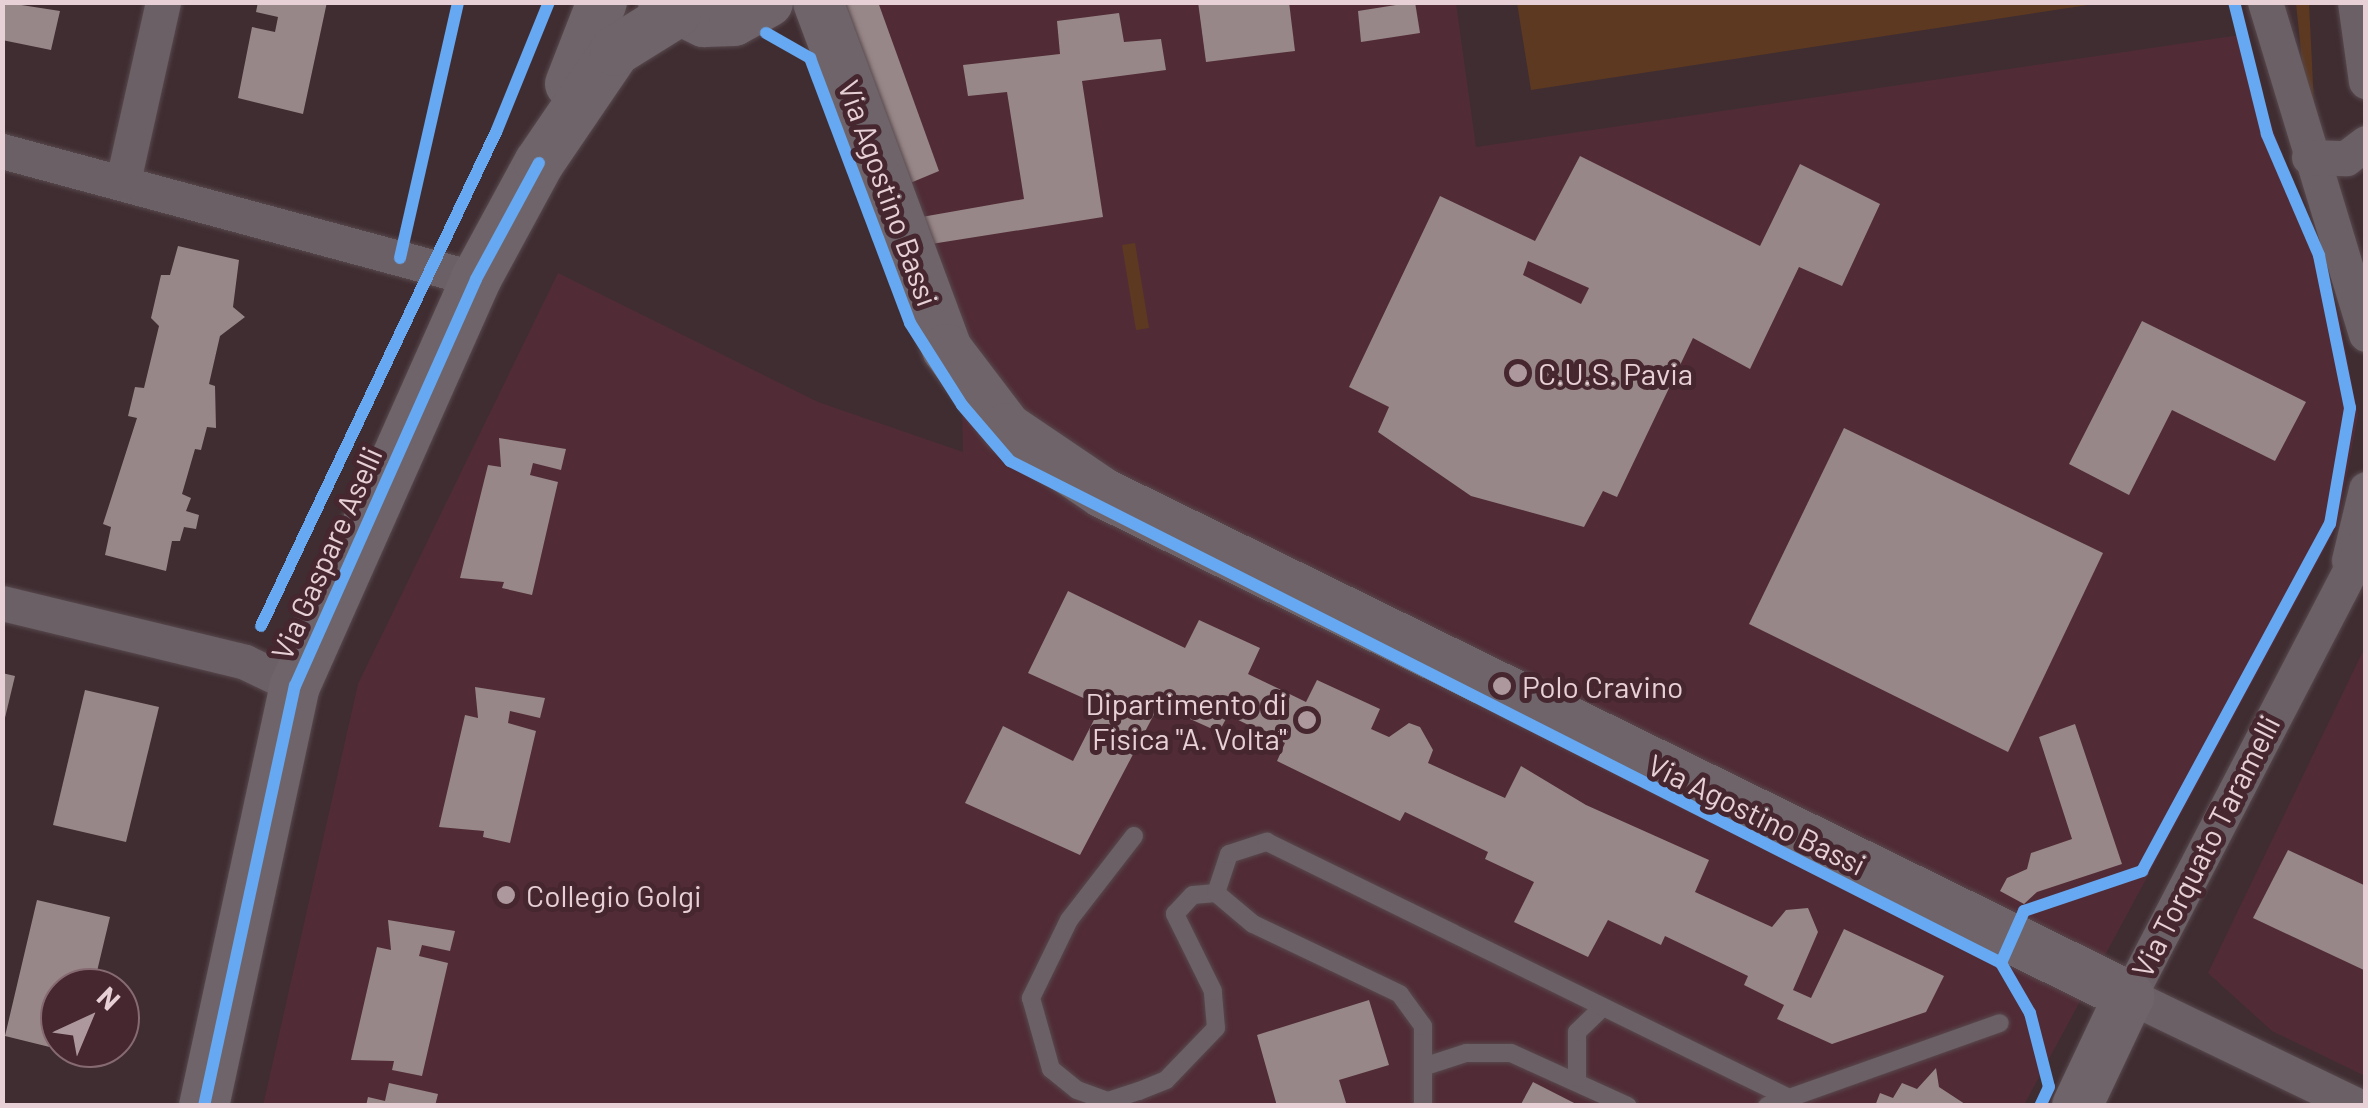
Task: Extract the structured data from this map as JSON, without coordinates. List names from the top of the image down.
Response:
{
  "streets": {
    "main road": ["Via Agostino Bassi", "Via Gaspare Aselli", "Via Torquato Taramelli"]
  },
  "crossings": [
    ["Via Agostino Bassi", "Via Torquato Taramelli"]
  ],
  "places": [
    "C.U.S. Pavia",
    "Polo Cravino",
    "Dipartimento di Fisica \"A. Volta\"",
    "Collegio Golgi"
  ],
  "north": "top right"
}
